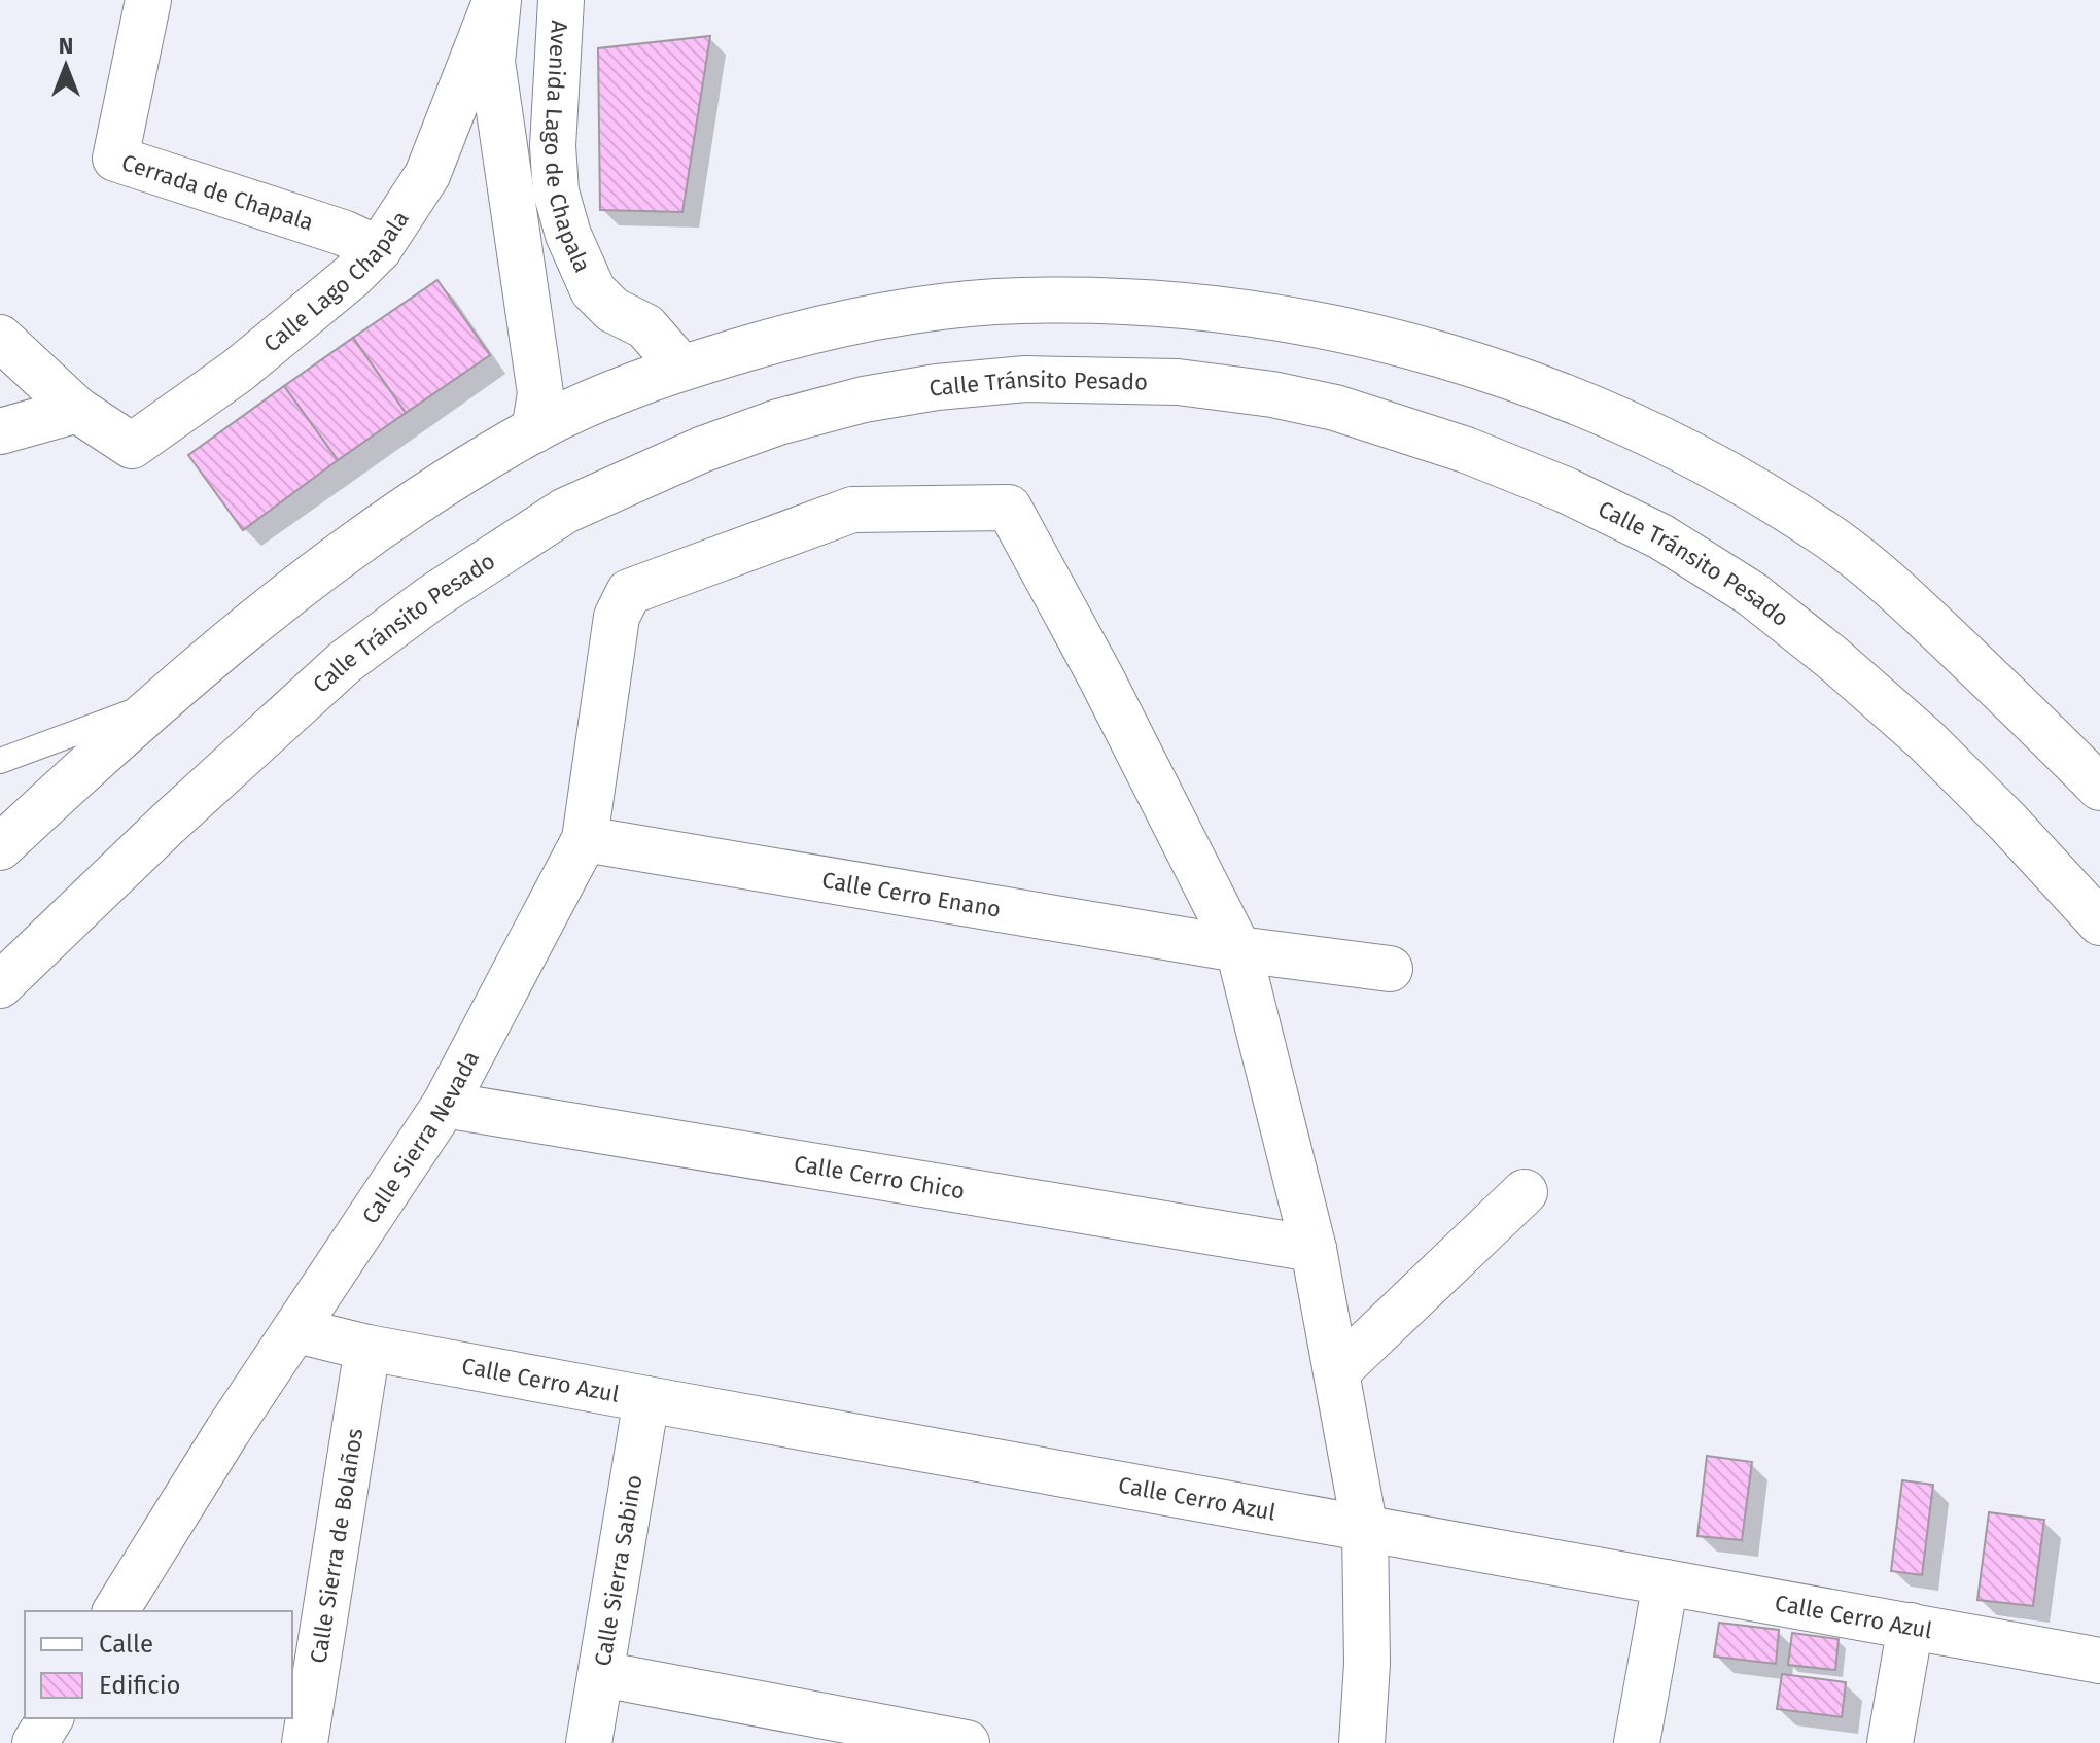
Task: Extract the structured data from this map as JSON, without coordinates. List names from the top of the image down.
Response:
{
  "streets": {
    "street": [
      "Avenida Lago de Chapala",
      "Cerrada de Chapala",
      "Calle Lago Chapala",
      "Calle Tránsito Pesado",
      "Calle Cerro Enano",
      "Calle Sierra Nevada",
      "Calle Cerro Chico",
      "Calle Cerro Azul",
      "Calle Sierra de Bolaños",
      "Calle Sierra Sabino"
    ]
  },
  "crossings": [
    ["Cerrada de Chapala", "Calle Lago Chapala"],
    ["Calle Cerro Enano", "Calle Sierra Nevada"],
    ["Calle Sierra Nevada", "Calle Cerro Chico"],
    ["Calle Sierra Nevada", "Calle Cerro Azul"],
    ["Calle Cerro Azul", "Calle Sierra de Bolaños"],
    ["Calle Cerro Azul", "Calle Sierra Sabino"]
  ],
  "legend": ["Calle", "Edificio"],
  "north": "top"
}
